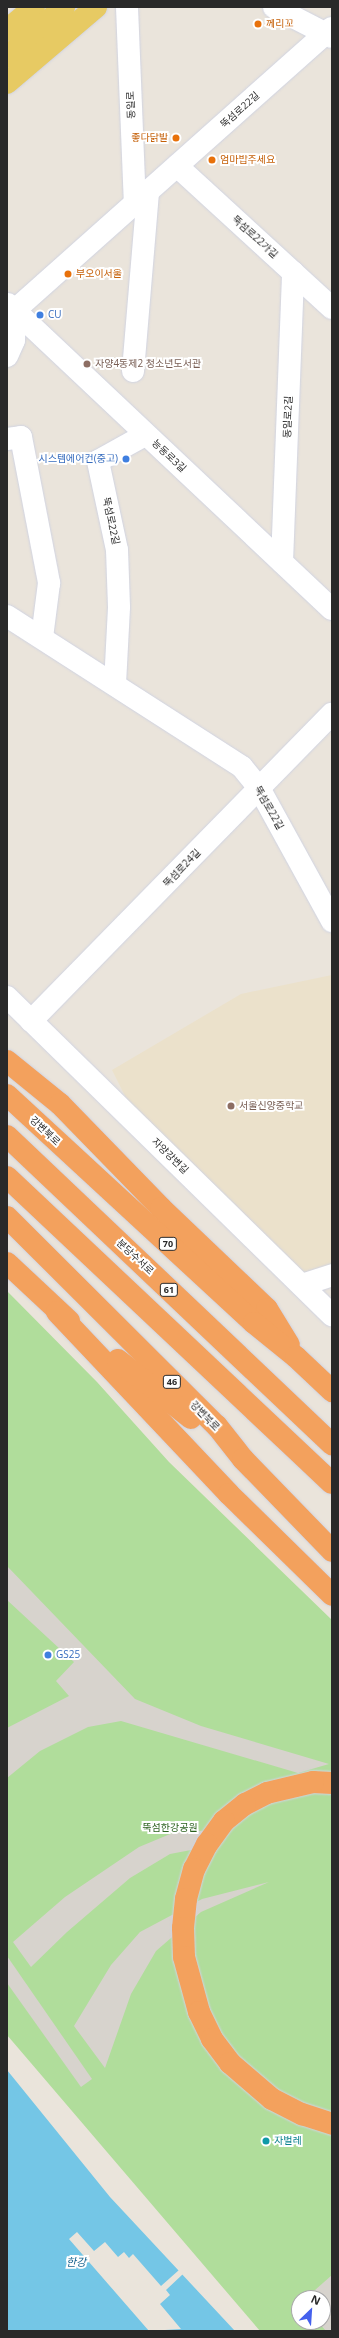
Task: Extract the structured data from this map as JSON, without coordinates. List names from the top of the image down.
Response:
{
  "streets": {
    "highway": [
      "강변북로",
      "70",
      "분당수서로",
      "61",
      "46"
    ],
    "street": [
      "동일로",
      "뚝섬로22길",
      "뚝섬로22가길",
      "동일로2길",
      "능동로3길",
      "뚝섬로24길",
      "자양강변길"
    ]
  },
  "crossings": [
    ["동일로", "뚝섬로22길"],
    ["뚝섬로22길", "뚝섬로22가길"],
    ["뚝섬로22길", "능동로3길"],
    ["뚝섬로22길", "뚝섬로24길"],
    ["뚝섬로22가길", "동일로2길"],
    ["동일로2길", "능동로3길"],
    ["뚝섬로24길", "자양강변길"]
  ],
  "water": ["한강"],
  "parks": ["뚝섬한강공원"],
  "places": [
    "께리꼬",
    "좋다닭발",
    "엄마밥주세요",
    "부오이서울",
    "CU",
    "자양4동제2 청소년도서관",
    "시스템에어컨(중고)",
    "서울신양중학교",
    "GS25",
    "자벌레"
  ],
  "north": "top right"
}
